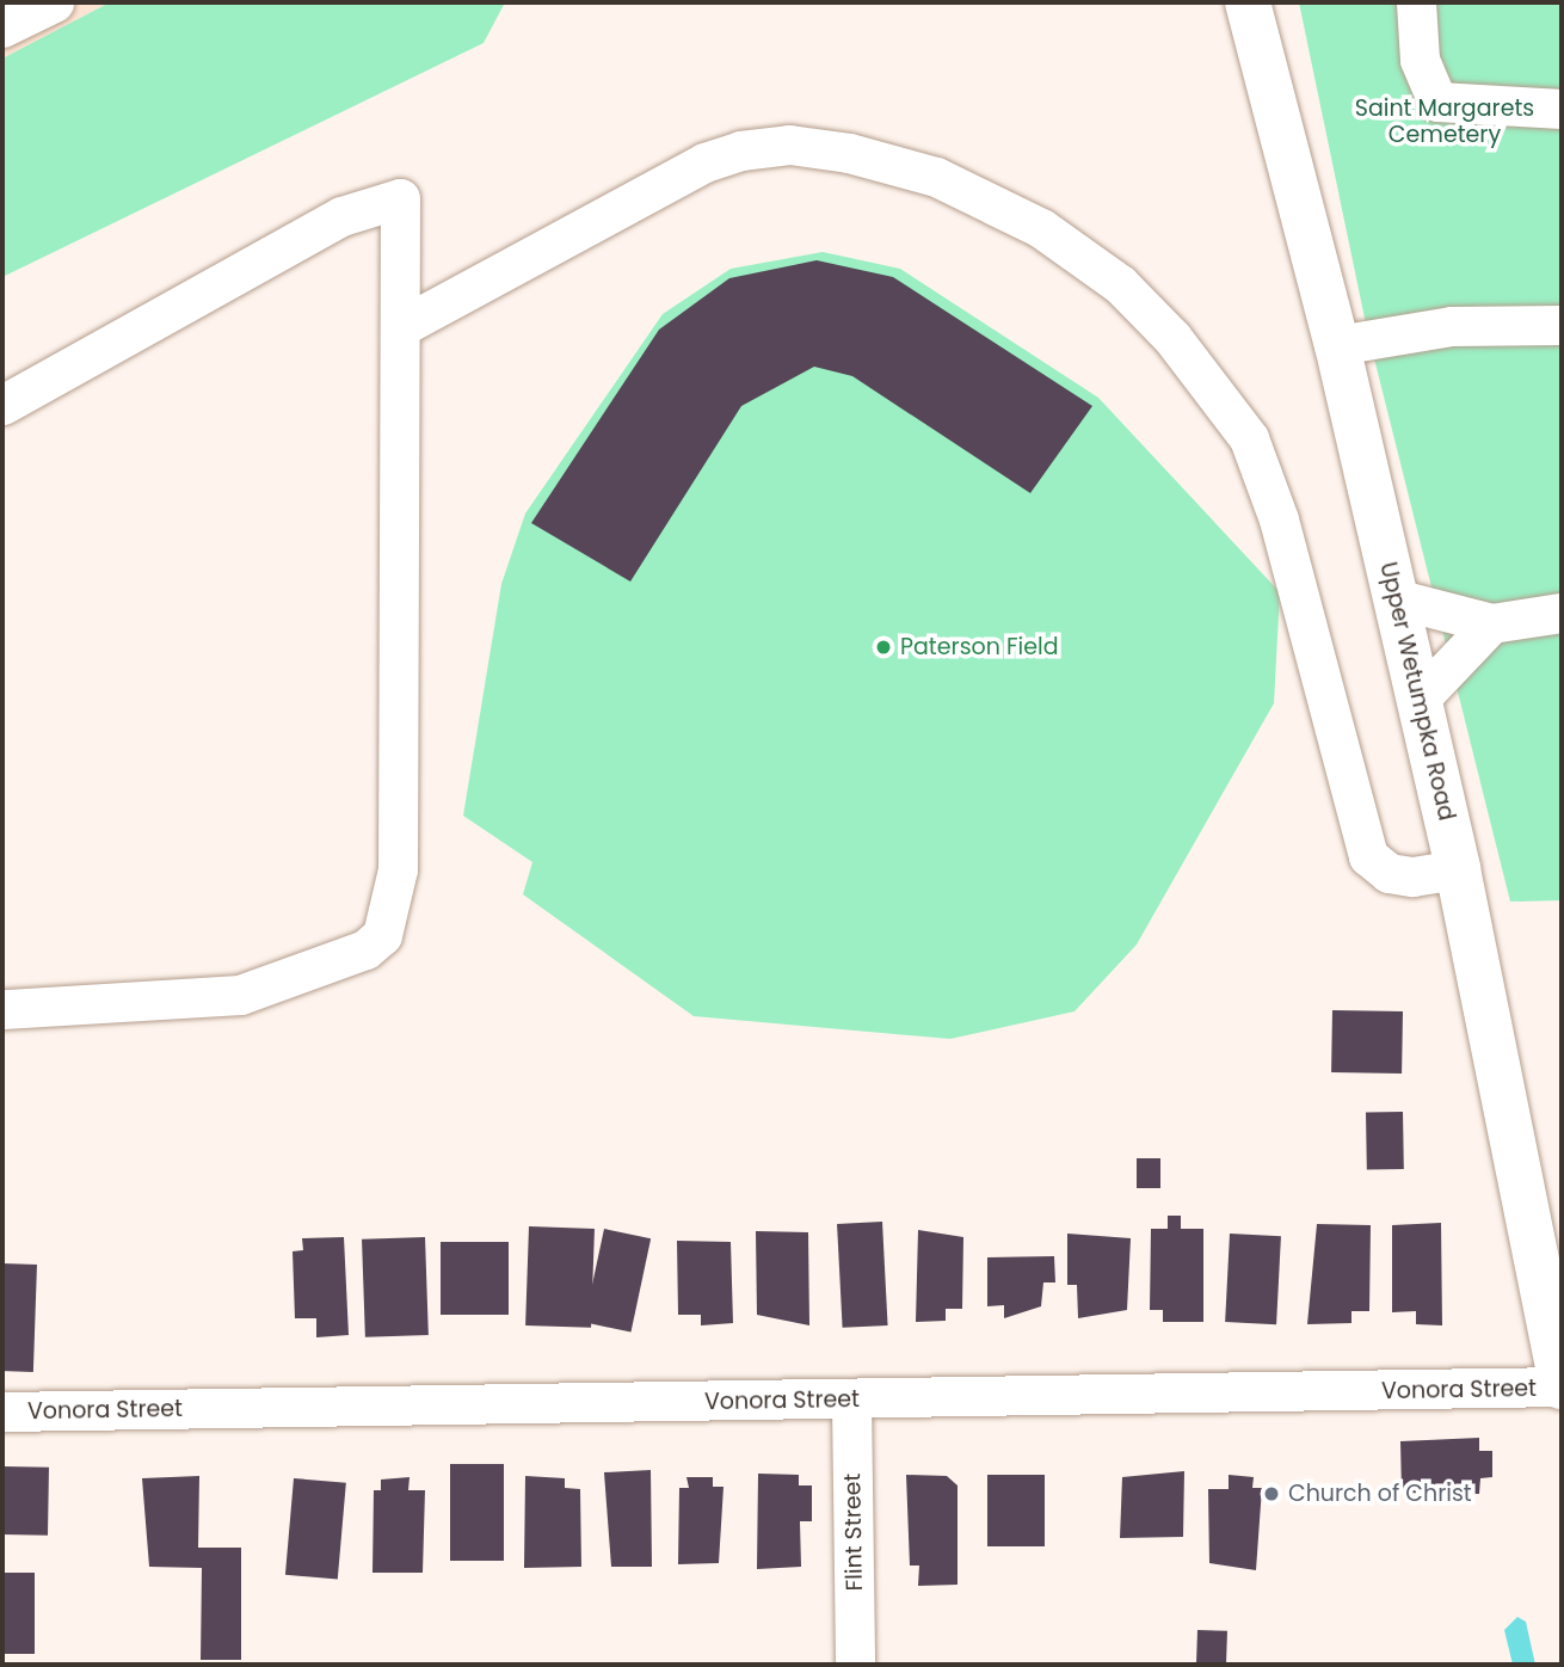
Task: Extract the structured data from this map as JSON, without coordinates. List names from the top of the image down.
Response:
{
  "streets": {
    "main road": ["Upper Wetumpka Road"],
    "street": ["Vonora Street", "Flint Street"]
  },
  "crossings": [
    ["Upper Wetumpka Road", "Vonora Street"],
    ["Vonora Street", "Flint Street"]
  ],
  "parks": ["Saint Margarets Cemetery"],
  "places": ["Paterson Field", "Church of Christ"]
}
